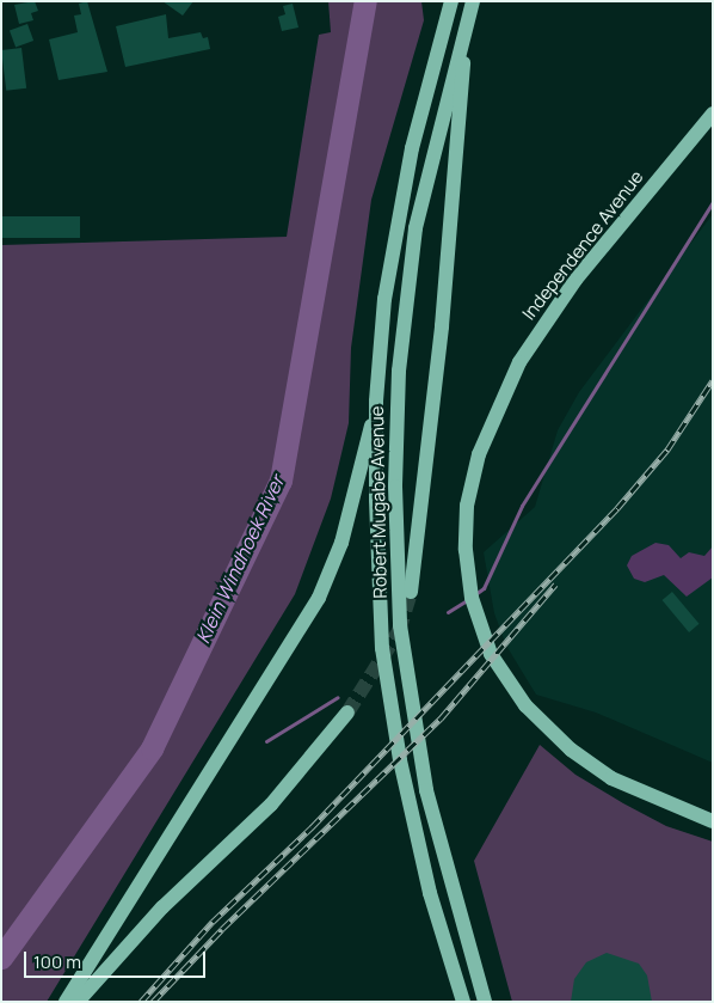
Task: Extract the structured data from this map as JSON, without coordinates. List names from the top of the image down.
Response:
{
  "streets": {
    "main road": ["Independence Avenue", "Robert Mugabe Avenue"]
  },
  "water": ["Klein Windhoek River"],
  "scale_bar": "100 m"
}
